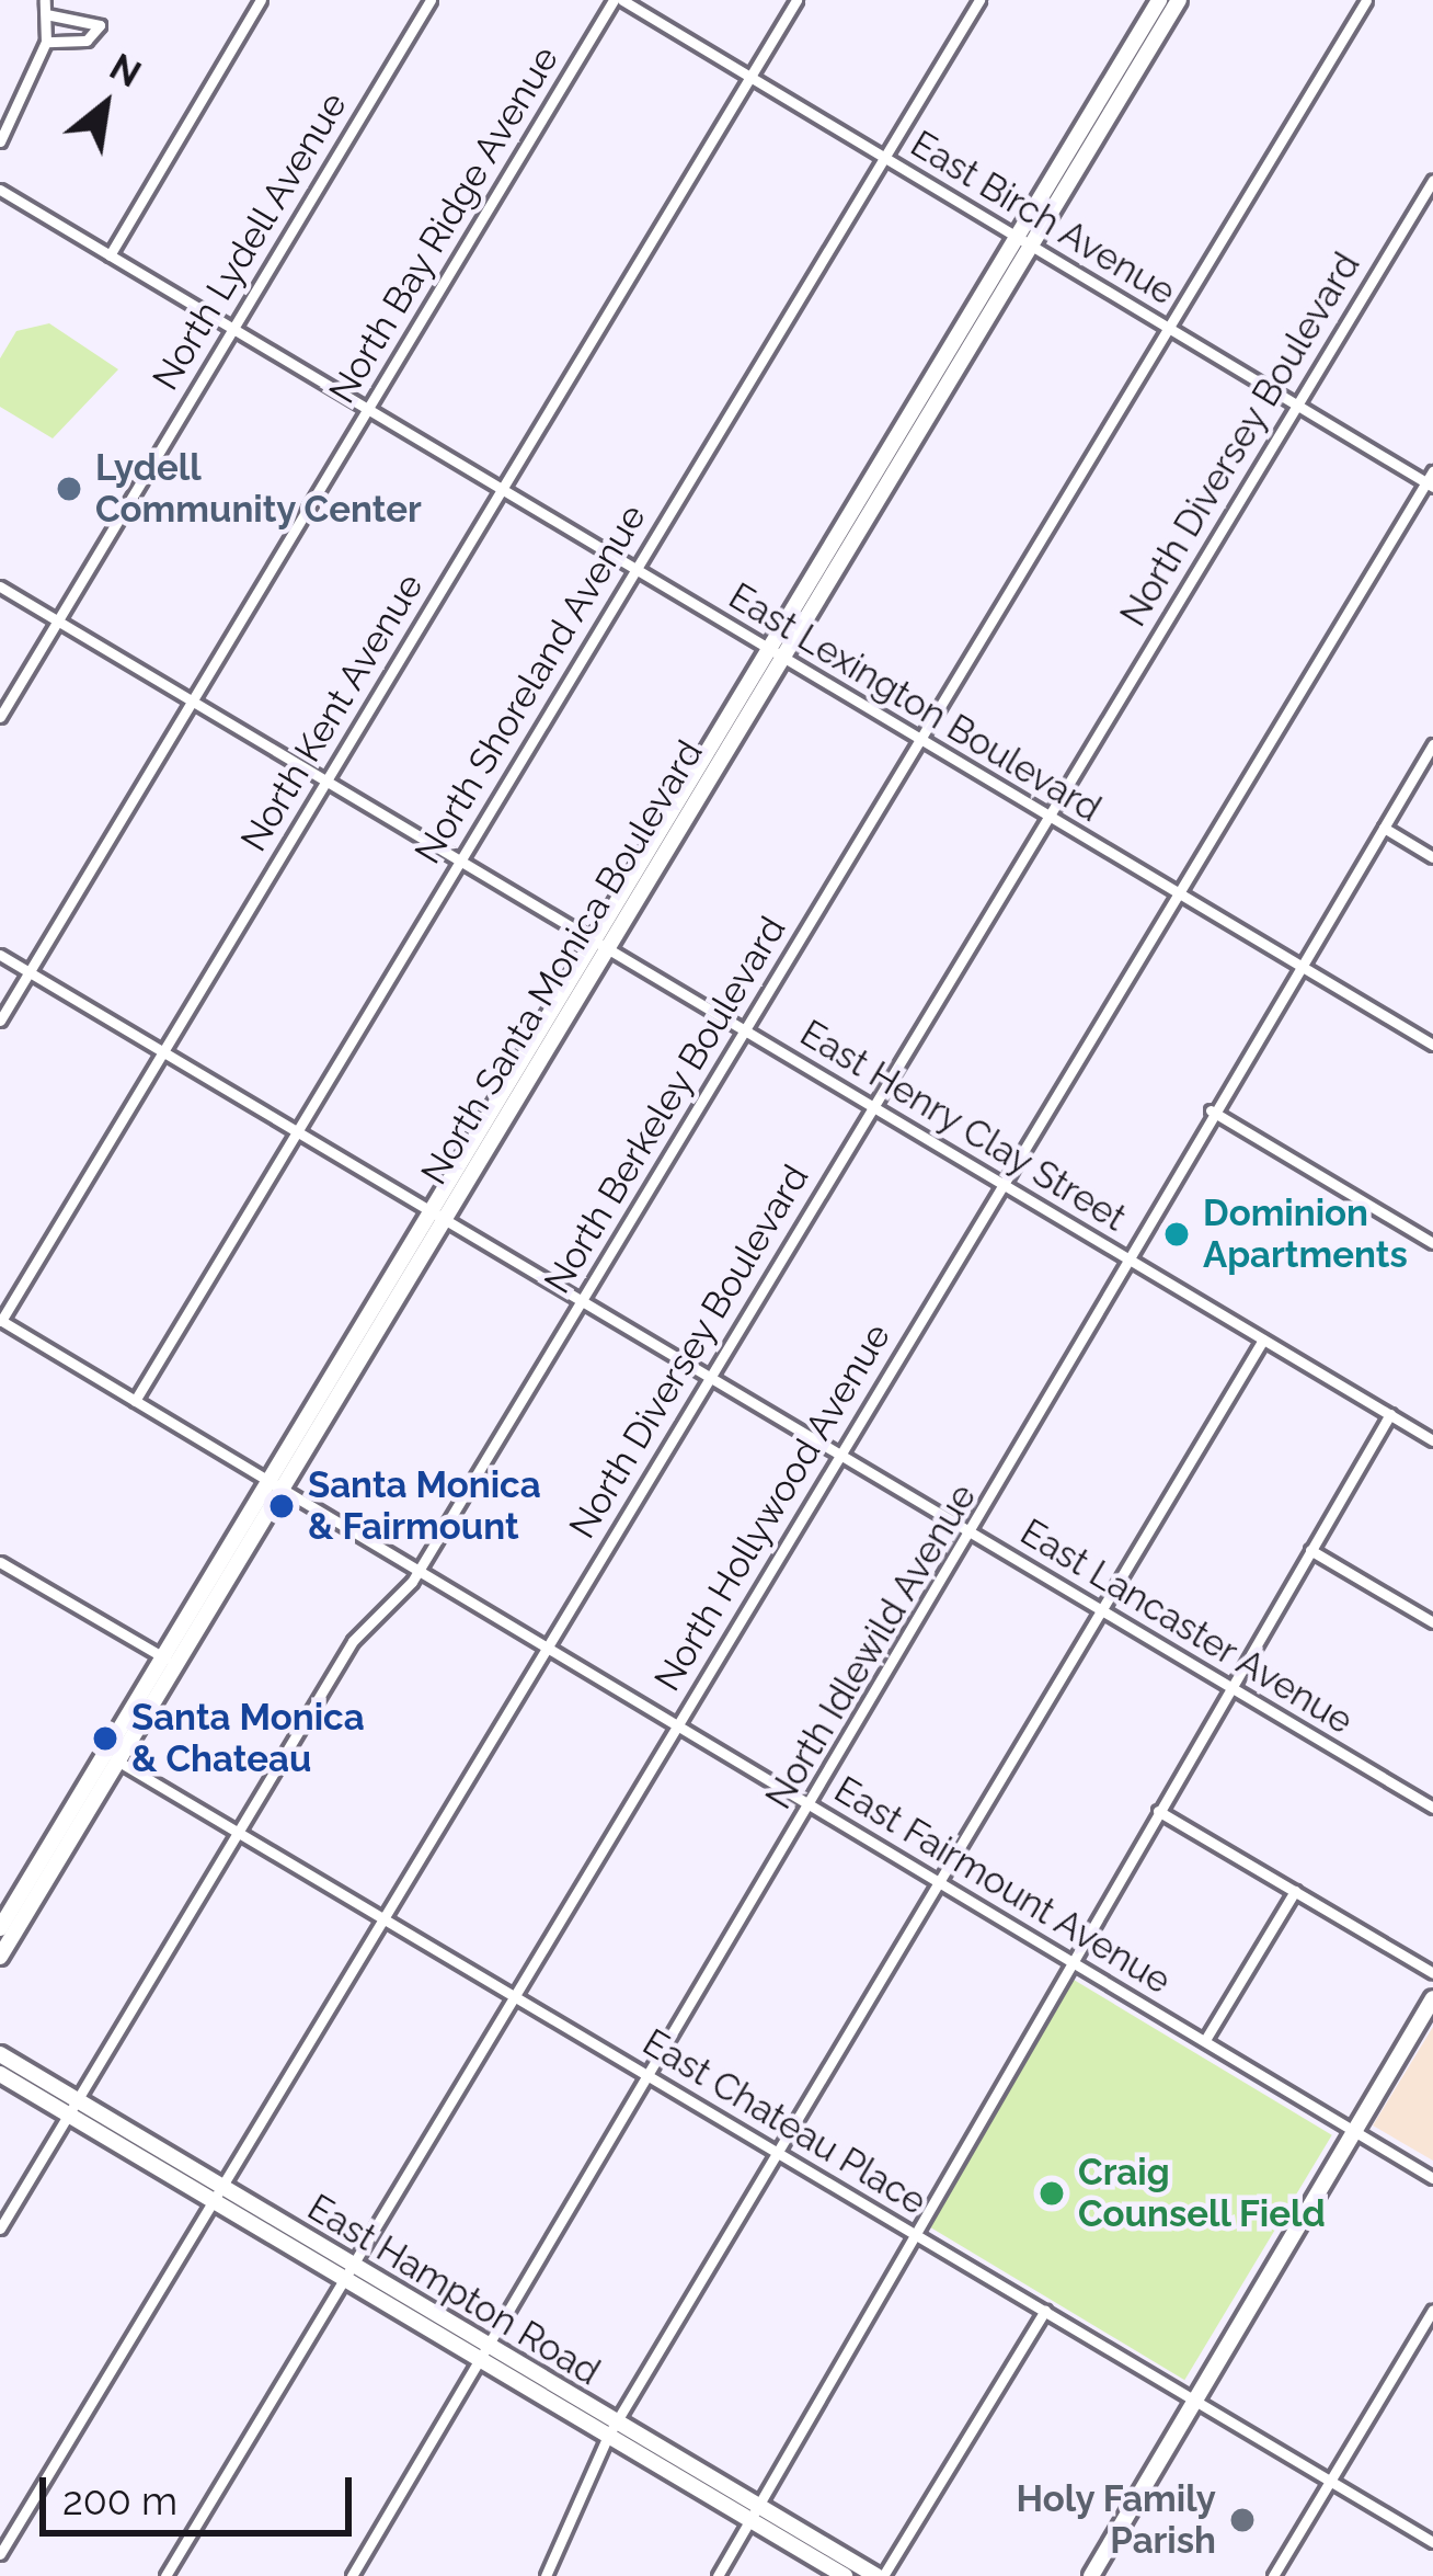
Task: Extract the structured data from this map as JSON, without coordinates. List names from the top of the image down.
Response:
{
  "streets": {
    "street": [
      "East Birch Avenue",
      "North Bay Ridge Avenue",
      "North Lydell Avenue",
      "North Diversey Boulevard",
      "North Shoreland Avenue",
      "East Lexington Boulevard",
      "North Kent Avenue",
      "North Santa Monica Boulevard",
      "North Berkeley Boulevard",
      "East Henry Clay Street",
      "North Hollywood Avenue",
      "East Lancaster Avenue",
      "North Idlewild Avenue",
      "East Fairmount Avenue",
      "East Chateau Place",
      "East Hampton Road"
    ]
  },
  "crossings": [
    ["East Birch Avenue", "North Bay Ridge Avenue"],
    ["East Birch Avenue", "North Diversey Boulevard"],
    ["East Birch Avenue", "North Shoreland Avenue"],
    ["East Birch Avenue", "North Kent Avenue"],
    ["East Birch Avenue", "North Santa Monica Boulevard"],
    ["East Birch Avenue", "North Berkeley Boulevard"],
    ["East Birch Avenue", "North Hollywood Avenue"],
    ["North Bay Ridge Avenue", "East Lexington Boulevard"],
    ["North Bay Ridge Avenue", "East Henry Clay Street"],
    ["North Bay Ridge Avenue", "East Lancaster Avenue"],
    ["North Lydell Avenue", "East Lexington Boulevard"],
    ["North Lydell Avenue", "East Henry Clay Street"],
    ["North Diversey Boulevard", "East Lexington Boulevard"],
    ["North Diversey Boulevard", "East Henry Clay Street"],
    ["North Diversey Boulevard", "East Lancaster Avenue"],
    ["North Diversey Boulevard", "East Fairmount Avenue"],
    ["North Diversey Boulevard", "East Chateau Place"],
    ["North Diversey Boulevard", "East Hampton Road"],
    ["North Shoreland Avenue", "East Lexington Boulevard"],
    ["North Shoreland Avenue", "East Henry Clay Street"],
    ["North Shoreland Avenue", "East Lancaster Avenue"],
    ["North Shoreland Avenue", "East Fairmount Avenue"],
    ["East Lexington Boulevard", "North Kent Avenue"],
    ["East Lexington Boulevard", "North Santa Monica Boulevard"],
    ["East Lexington Boulevard", "North Berkeley Boulevard"],
    ["East Lexington Boulevard", "North Hollywood Avenue"],
    ["East Lexington Boulevard", "North Idlewild Avenue"],
    ["North Kent Avenue", "East Henry Clay Street"],
    ["North Kent Avenue", "East Lancaster Avenue"],
    ["North Kent Avenue", "East Fairmount Avenue"],
    ["North Santa Monica Boulevard", "East Henry Clay Street"],
    ["North Santa Monica Boulevard", "East Lancaster Avenue"],
    ["North Santa Monica Boulevard", "East Fairmount Avenue"],
    ["North Santa Monica Boulevard", "East Chateau Place"],
    ["North Berkeley Boulevard", "East Henry Clay Street"],
    ["North Berkeley Boulevard", "East Lancaster Avenue"],
    ["North Berkeley Boulevard", "East Fairmount Avenue"],
    ["North Berkeley Boulevard", "East Chateau Place"],
    ["North Berkeley Boulevard", "East Hampton Road"],
    ["East Henry Clay Street", "North Hollywood Avenue"],
    ["East Henry Clay Street", "North Idlewild Avenue"],
    ["North Hollywood Avenue", "East Lancaster Avenue"],
    ["North Hollywood Avenue", "East Fairmount Avenue"],
    ["North Hollywood Avenue", "East Chateau Place"],
    ["North Hollywood Avenue", "East Hampton Road"],
    ["East Lancaster Avenue", "North Idlewild Avenue"],
    ["North Idlewild Avenue", "East Fairmount Avenue"],
    ["North Idlewild Avenue", "East Chateau Place"],
    ["North Idlewild Avenue", "East Hampton Road"]
  ],
  "places": [
    "Lydell Community Center",
    "Dominion Apartments",
    "Santa Monica & Fairmount",
    "Santa Monica & Chateau",
    "Craig Counsell Field",
    "Holy Family Parish"
  ],
  "scale_bar": "200 m",
  "north": "top right"
}
